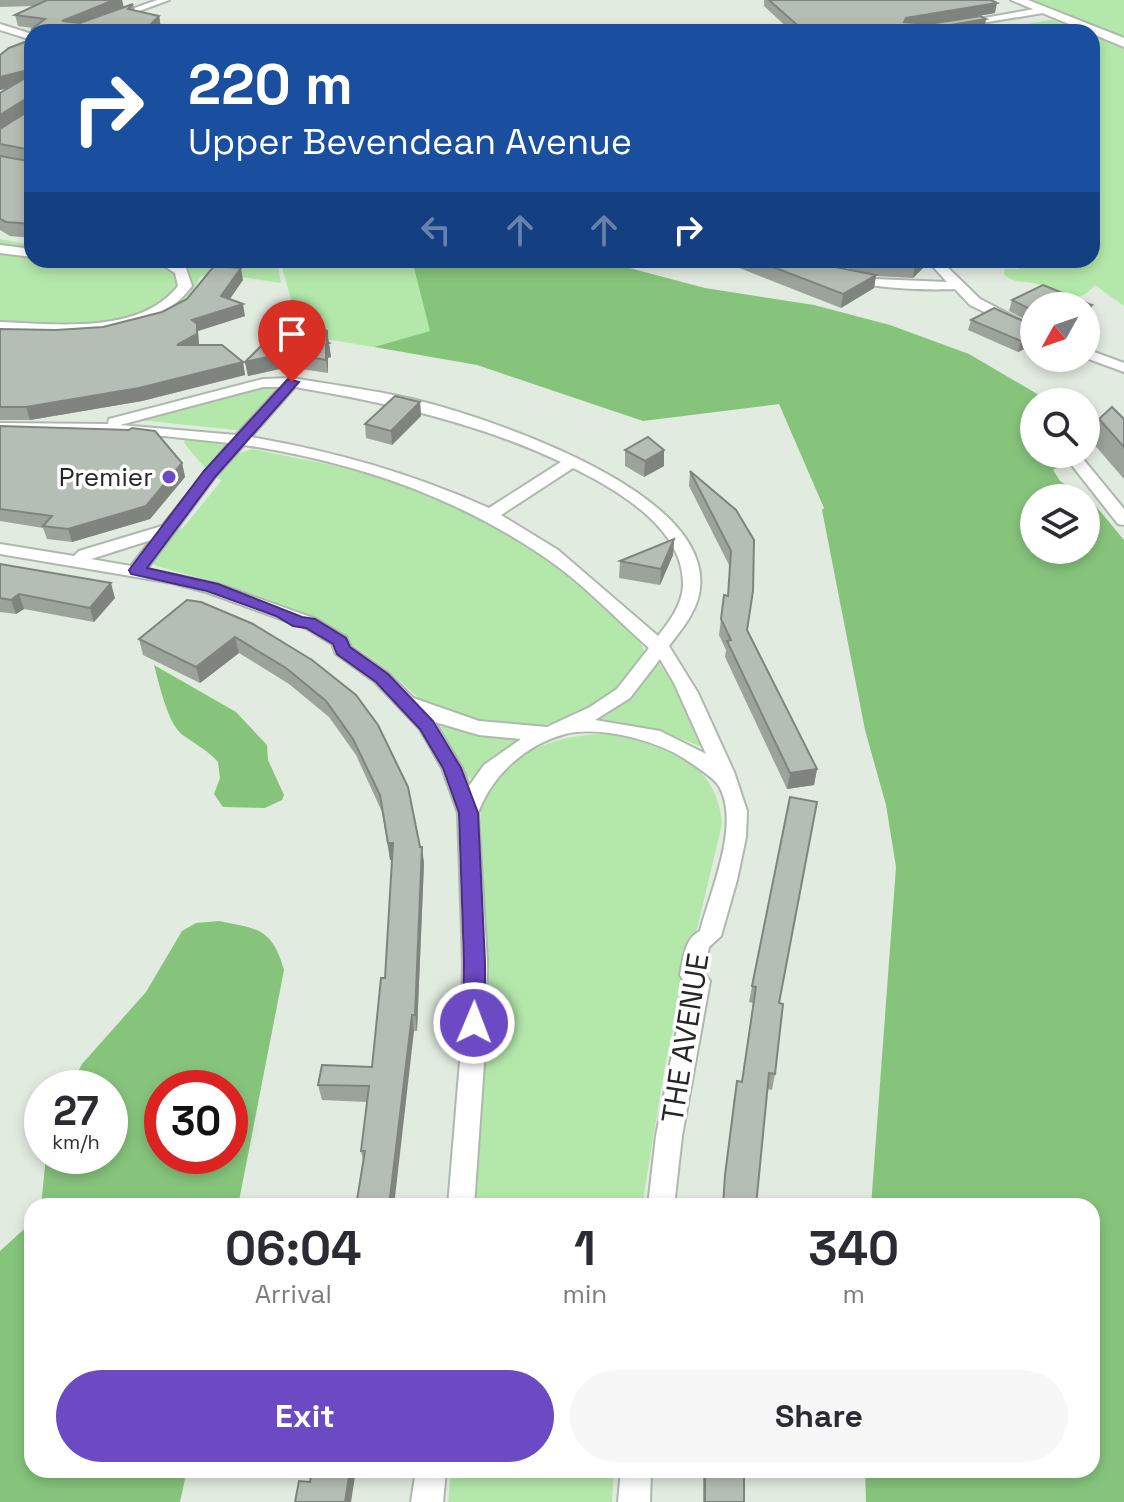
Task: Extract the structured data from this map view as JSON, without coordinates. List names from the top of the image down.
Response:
{
  "streets": {
    "street": ["THE AVENUE"]
  },
  "places": ["Premier"],
  "north": "bottom left",
  "page": {
    "turn": ["220 m", "Upper Bevendean Avenue"],
    "speed": "27 km/h",
    "limit": "30",
    "eta": [
      "06:04",
      "Arrival",
      "1",
      "min",
      "340",
      "m"
    ],
    "buttons": ["Exit", "Share"]
  }
}
